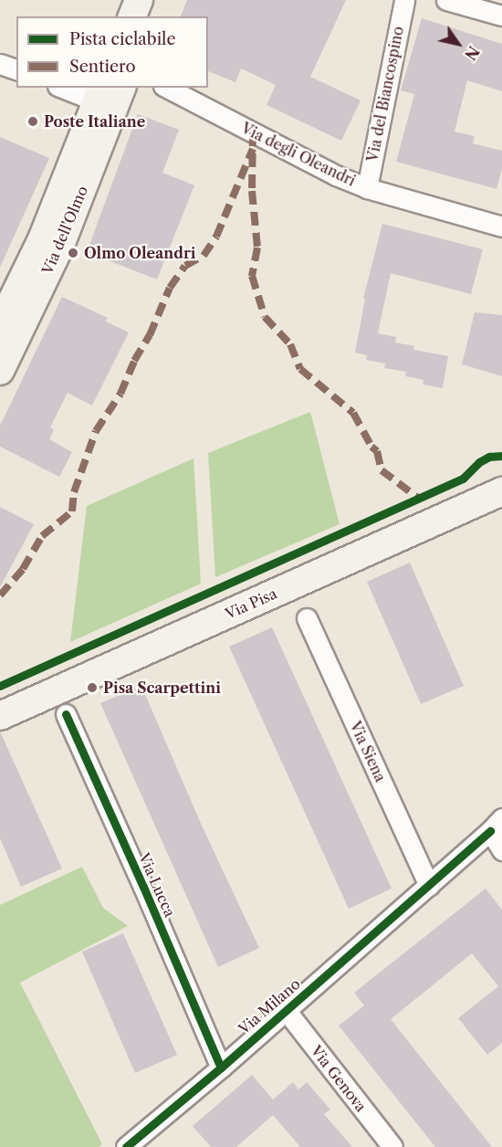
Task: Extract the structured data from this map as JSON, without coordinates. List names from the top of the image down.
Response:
{
  "streets": {
    "street": [
      "Via del Biancospino",
      "Via degli Oleandri",
      "Via dell'Olmo",
      "Via Pisa",
      "Via Siena",
      "Via Lucca",
      "Via Milano",
      "Via Genova"
    ]
  },
  "crossings": [
    ["Via del Biancospino", "Via degli Oleandri"],
    ["Via Siena", "Via Milano"],
    ["Via Lucca", "Via Milano"],
    ["Via Milano", "Via Genova"]
  ],
  "places": ["Poste Italiane", "Olmo Oleandri", "Pisa Scarpettini"],
  "legend": ["Pista ciclabile", "Sentiero"],
  "north": "bottom right"
}
